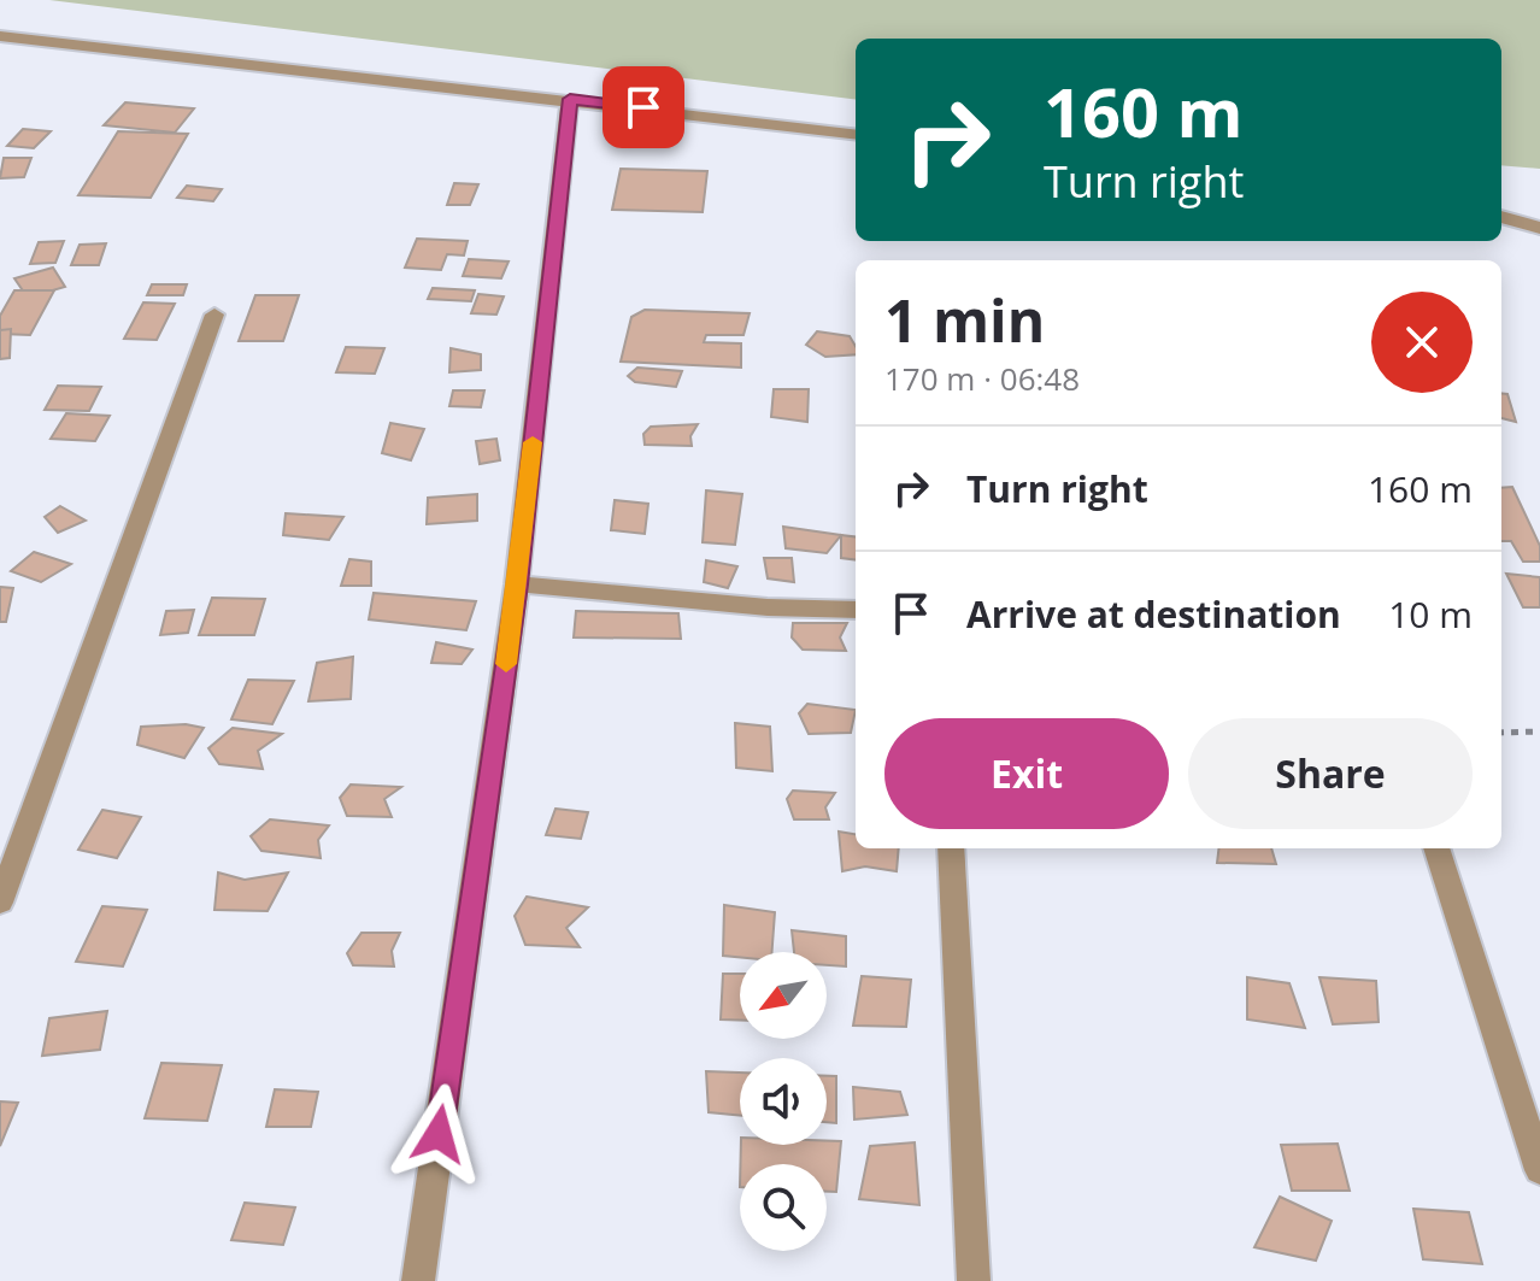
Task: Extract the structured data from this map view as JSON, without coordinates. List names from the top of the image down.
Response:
{
  "north": "bottom left",
  "page": {
    "turn": ["160 m", "Turn right"],
    "heading": ["1 min", "170 m · 06:48"],
    "list": [
      {
        "name": "Turn right",
        "value": "160 m"
      },
      {
        "name": "Arrive at destination",
        "value": "10 m"
      }
    ],
    "buttons": ["Exit", "Share"]
  }
}
